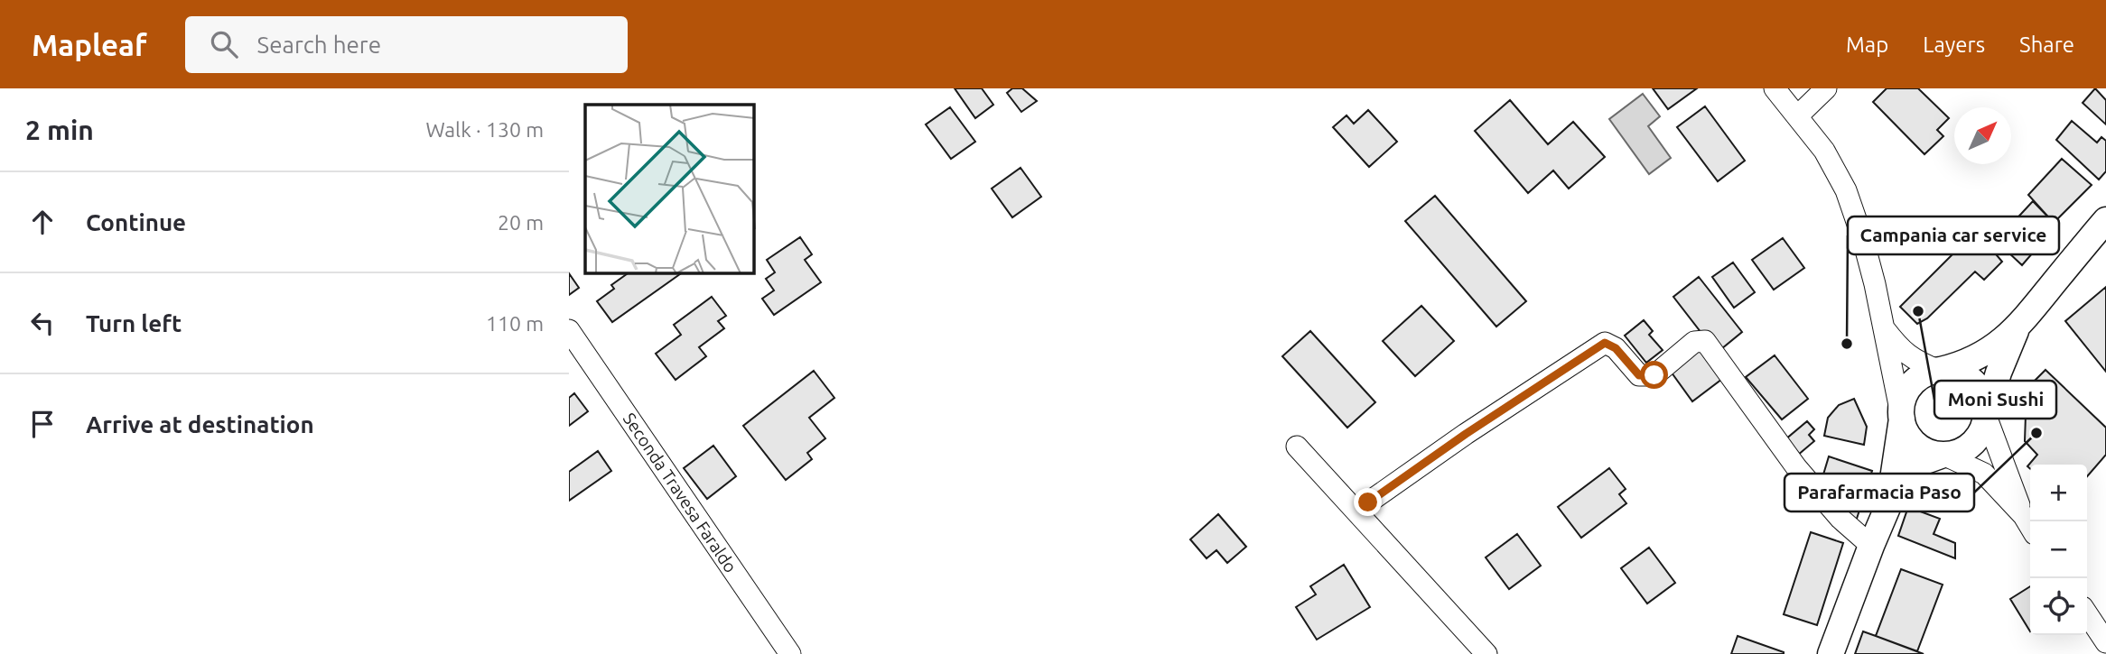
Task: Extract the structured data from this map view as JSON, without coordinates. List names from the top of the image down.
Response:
{
  "streets": {
    "street": ["Seconda Travesa Faraldo"]
  },
  "places": ["Moni Sushi", "Campania car service", "Parafarmacia Paso"],
  "north": "top right",
  "page": {
    "header": "Mapleaf",
    "search": "Search here",
    "nav": ["Map", "Layers", "Share"],
    "heading": ["2 min", "Walk · 130 m"],
    "list": [
      ["Continue", "20 m"],
      ["Turn left", "110 m"],
      "Arrive at destination"
    ],
    "map_buttons": ["+", "−"]
  }
}
